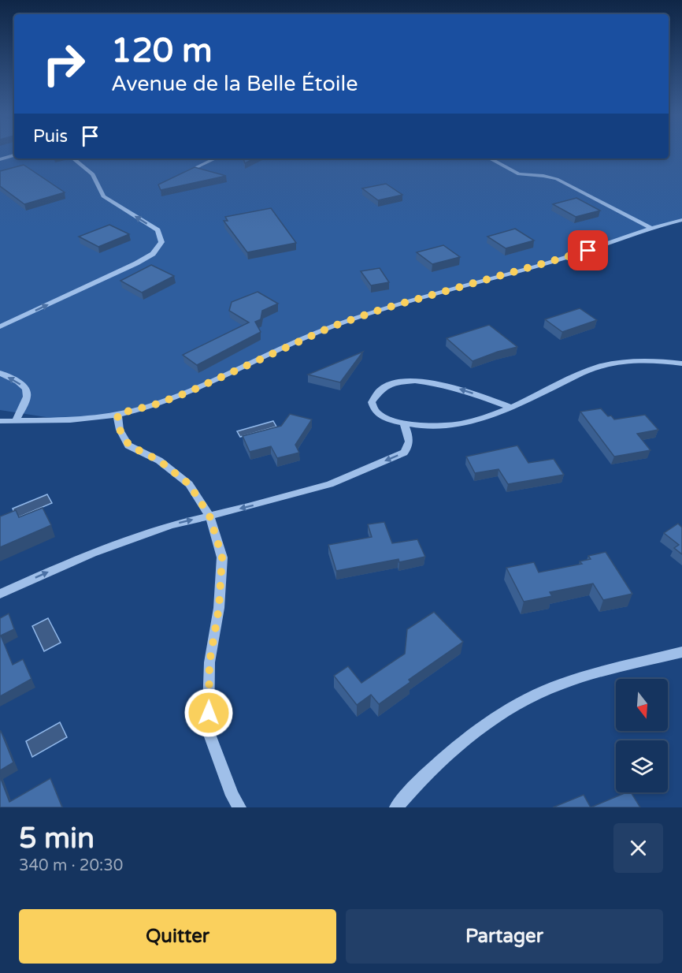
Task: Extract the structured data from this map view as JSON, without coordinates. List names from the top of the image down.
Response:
{
  "north": "bottom",
  "page": {
    "turn": ["120 m", "Avenue de la Belle Étoile"],
    "then": "Puis",
    "heading": ["5 min", "340 m · 20:30"],
    "buttons": ["Quitter", "Partager"]
  }
}
